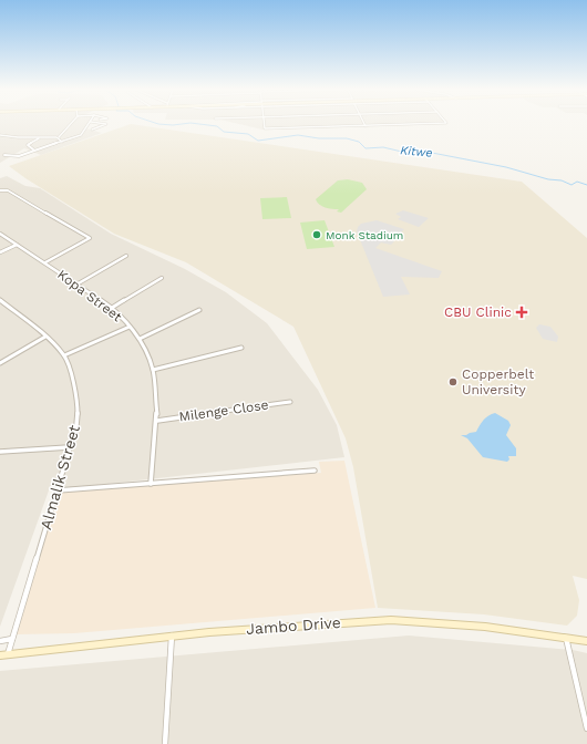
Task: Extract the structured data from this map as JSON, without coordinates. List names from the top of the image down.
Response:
{
  "streets": {
    "street": [
      "Kopa Street",
      "Milenge Close",
      "Almalik Street",
      "Jambo Drive"
    ]
  },
  "crossings": [
    ["Kopa Street", "Milenge Close"],
    ["Almalik Street", "Jambo Drive"]
  ],
  "water": ["Kitwe"],
  "places": {
    "other": ["Monk Stadium", "Copperbelt University"],
    "health": ["CBU Clinic"]
  }
}
